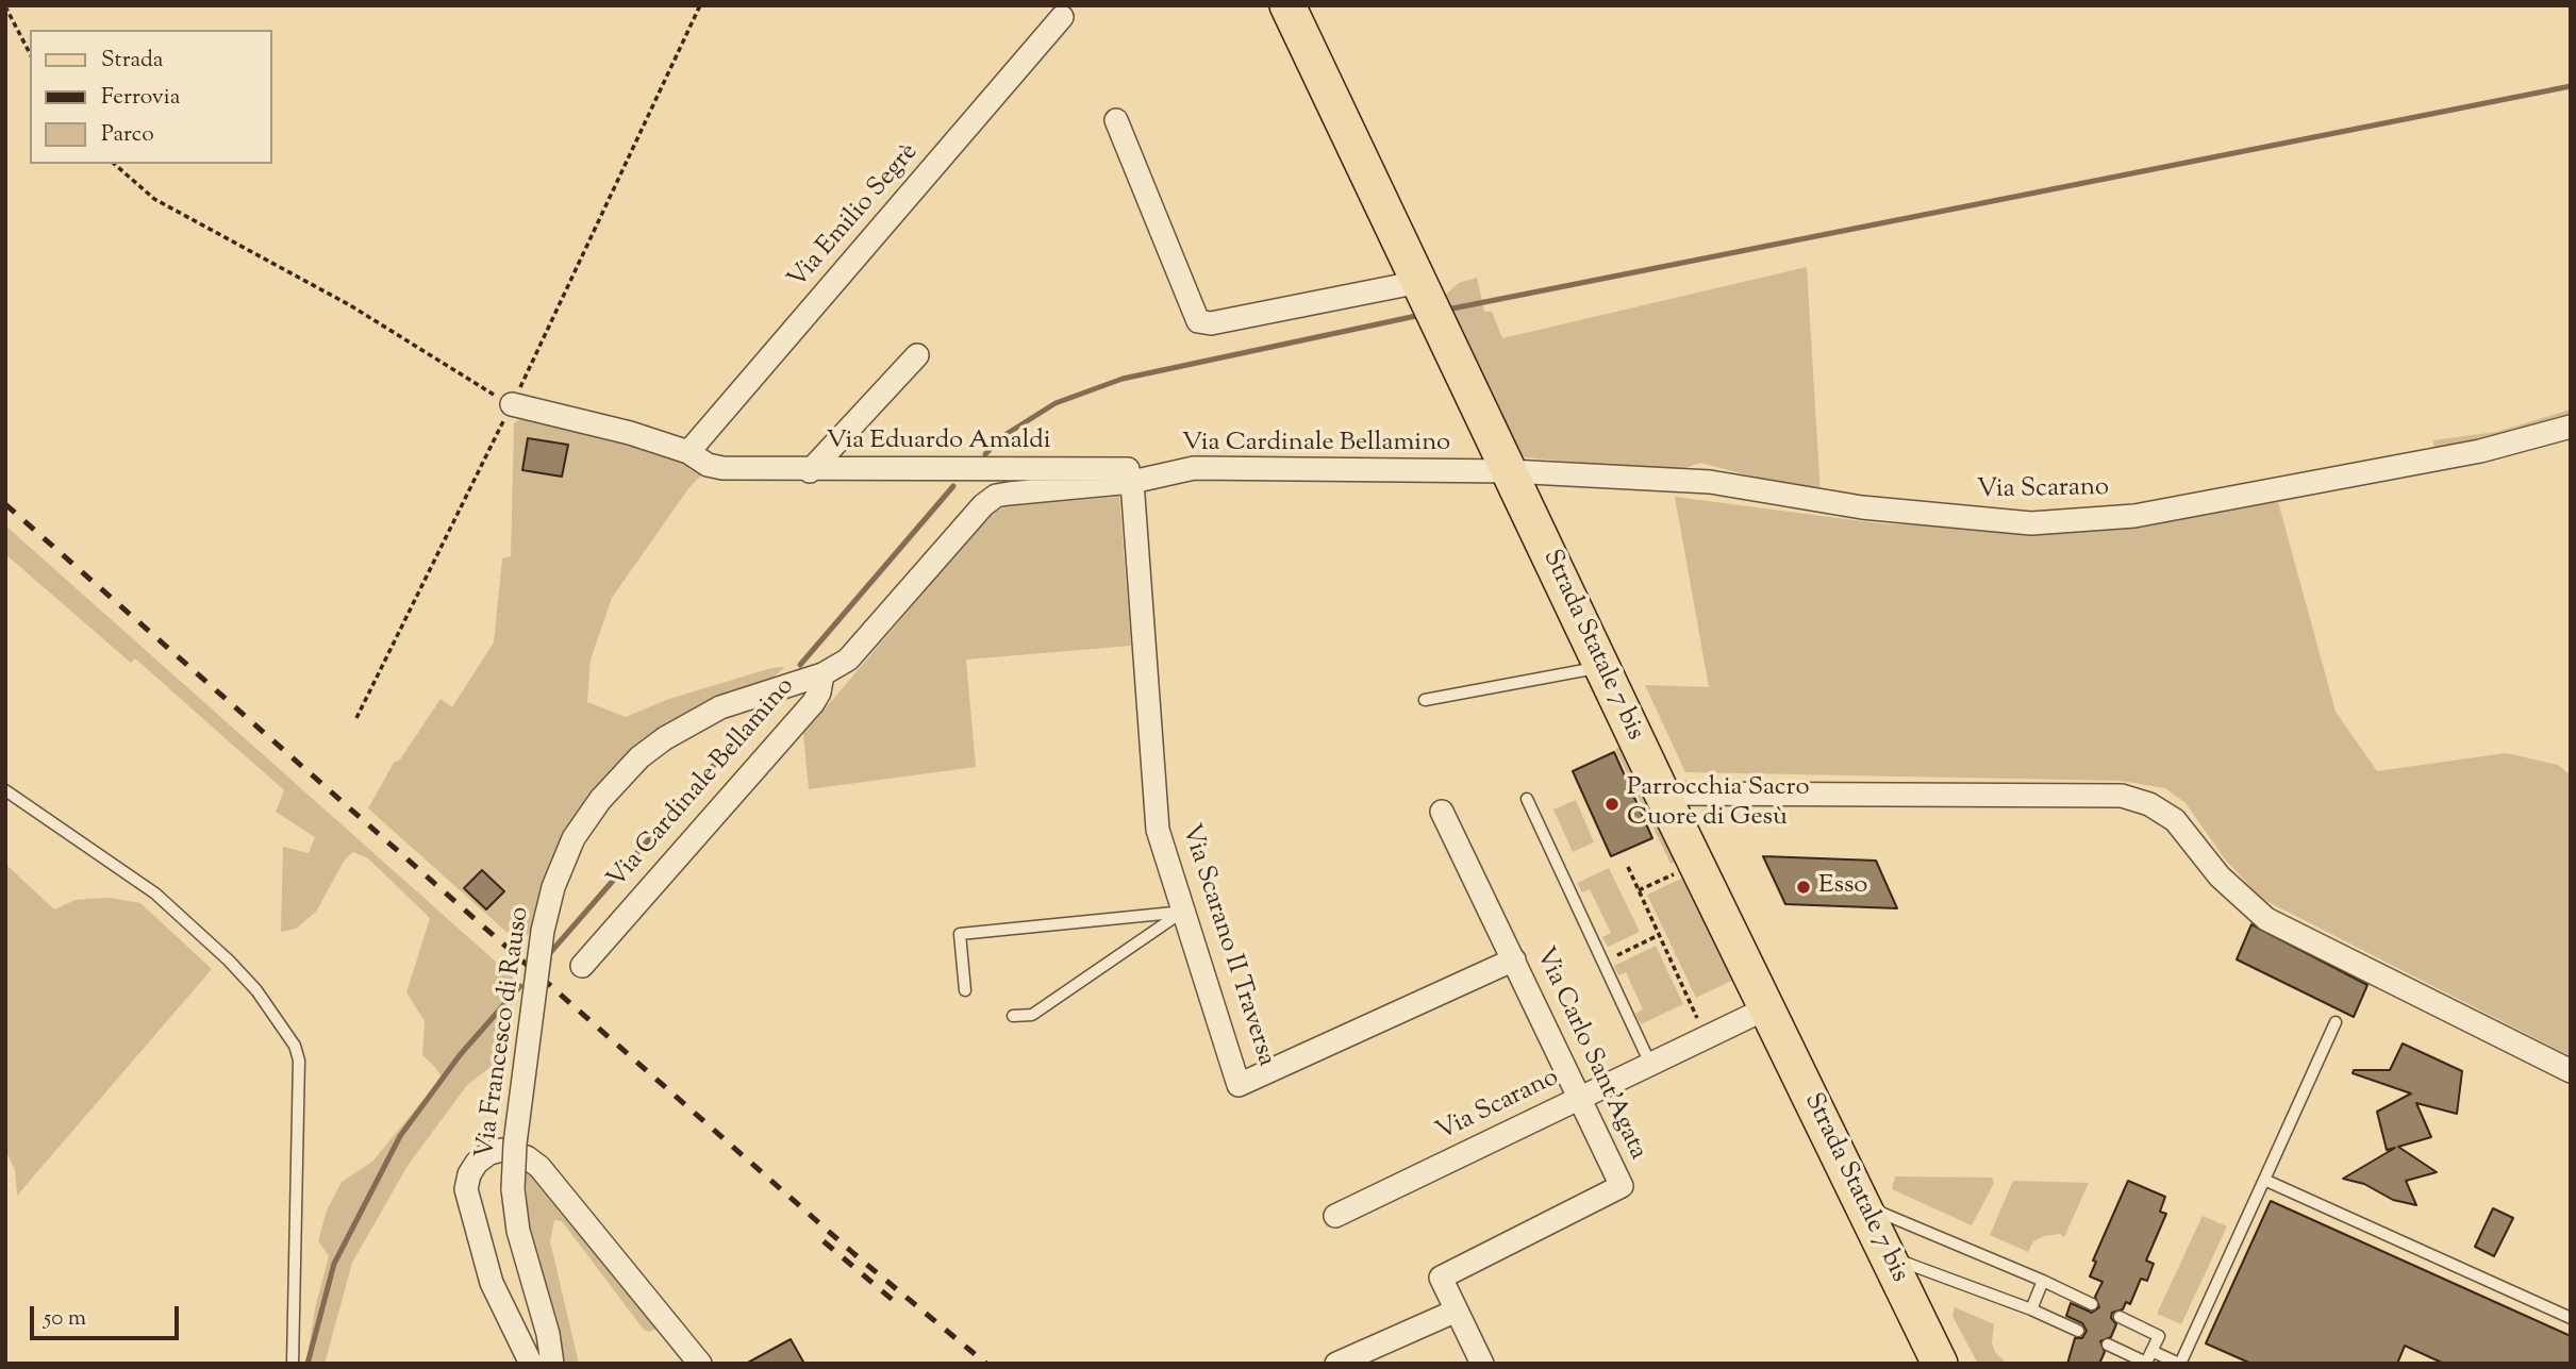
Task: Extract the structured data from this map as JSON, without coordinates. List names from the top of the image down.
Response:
{
  "streets": {
    "main road": ["Strada Statale 7 bis"],
    "street": [
      "Via Emilio Segrè",
      "Via Eduardo Amaldi",
      "Via Cardinale Bellamino",
      "Via Scarano",
      "Via Scarano II Traversa",
      "Via Francesco di Rauso",
      "Via Carlo Sant'Agata"
    ]
  },
  "crossings": [
    ["Via Emilio Segrè", "Via Eduardo Amaldi"],
    ["Via Eduardo Amaldi", "Via Cardinale Bellamino"],
    ["Via Cardinale Bellamino", "Via Scarano"],
    ["Via Cardinale Bellamino", "Strada Statale 7 bis"],
    ["Via Cardinale Bellamino", "Via Scarano II Traversa"],
    ["Via Cardinale Bellamino", "Via Francesco di Rauso"],
    ["Via Scarano", "Strada Statale 7 bis"],
    ["Via Scarano", "Via Carlo Sant'Agata"],
    ["Via Scarano II Traversa", "Via Carlo Sant'Agata"]
  ],
  "places": ["Parrocchia Sacro Cuore di Gesù", "Esso"],
  "legend": ["Strada", "Ferrovia", "Parco"],
  "scale_bar": "50 m"
}
